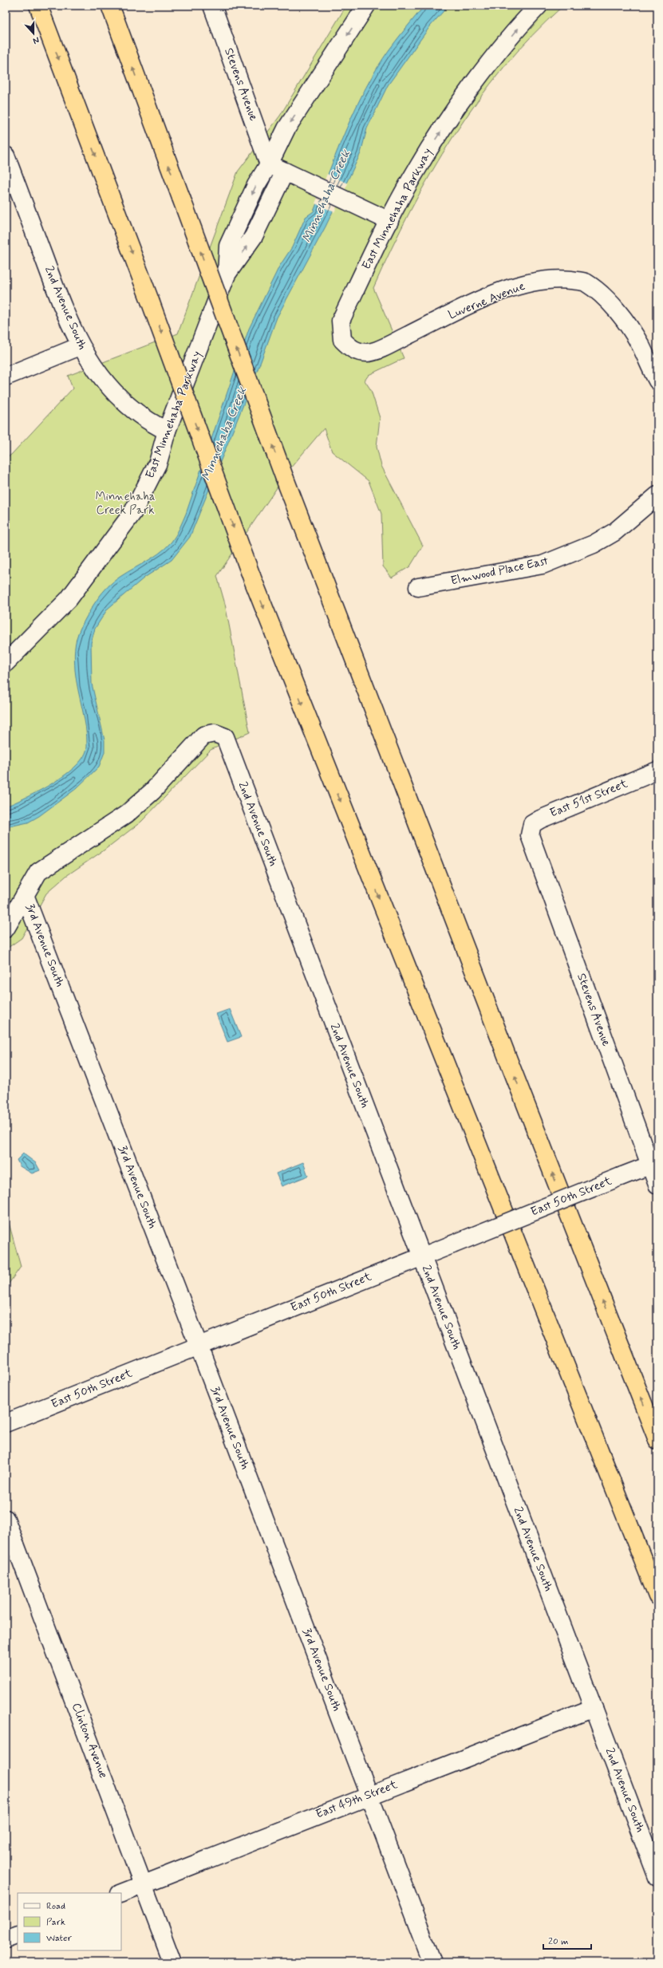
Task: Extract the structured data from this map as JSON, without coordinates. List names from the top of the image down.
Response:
{
  "streets": {
    "street": [
      "Stevens Avenue",
      "East Minnehaha Parkway",
      "Luverne Avenue",
      "2nd Avenue South",
      "Elmwood Place East",
      "East 51st Street",
      "3rd Avenue South",
      "East 50th Street",
      "Clinton Avenue",
      "East 49th Street"
    ]
  },
  "crossings": [
    ["Stevens Avenue", "East Minnehaha Parkway"],
    ["Stevens Avenue", "East 51st Street"],
    ["Stevens Avenue", "East 50th Street"],
    ["East Minnehaha Parkway", "Luverne Avenue"],
    ["East Minnehaha Parkway", "2nd Avenue South"],
    ["2nd Avenue South", "3rd Avenue South"],
    ["2nd Avenue South", "East 50th Street"],
    ["2nd Avenue South", "East 49th Street"],
    ["3rd Avenue South", "East 50th Street"],
    ["3rd Avenue South", "East 49th Street"],
    ["Clinton Avenue", "East 49th Street"]
  ],
  "water": ["Minnehaha Creek"],
  "parks": ["Minnehaha Creek Park"],
  "legend": ["Road", "Park", "Water"],
  "scale_bar": "20 m",
  "north": "bottom"
}
